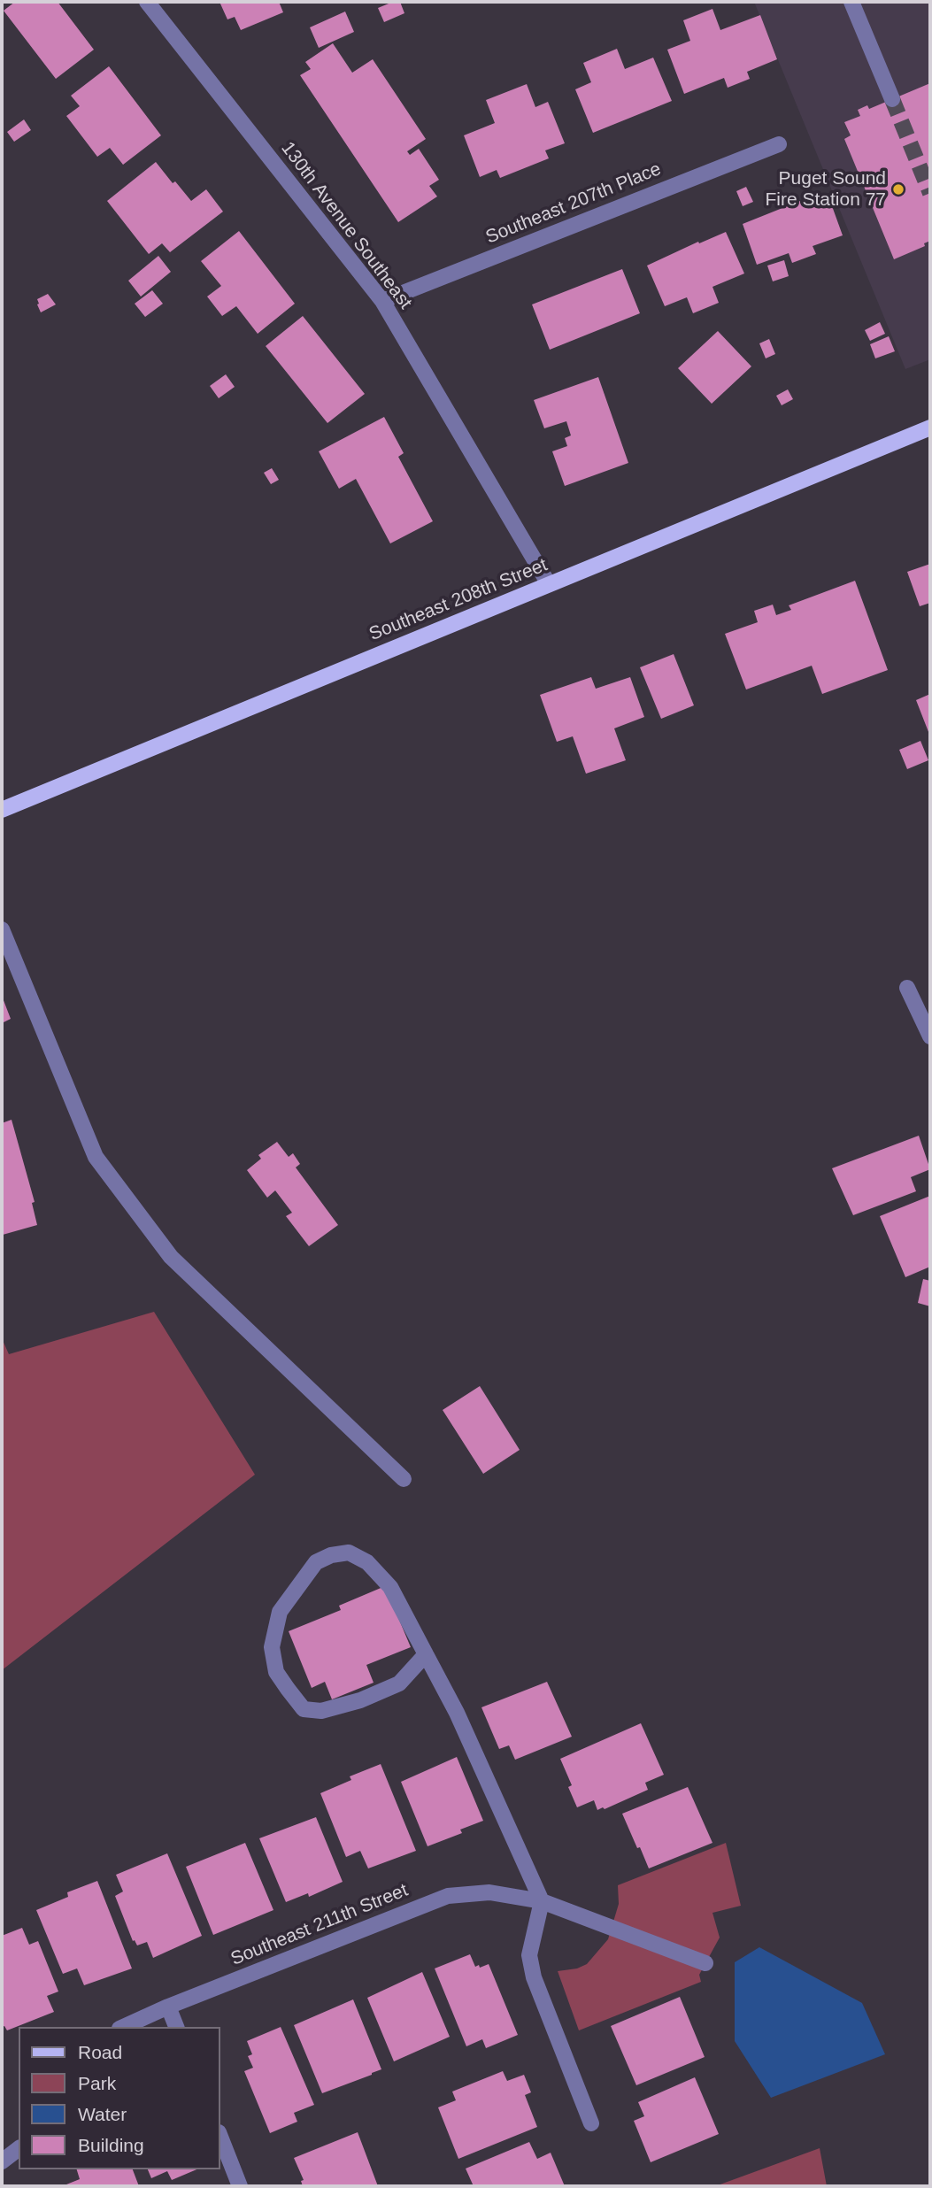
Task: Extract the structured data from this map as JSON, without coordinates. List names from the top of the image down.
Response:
{
  "streets": {
    "main road": ["Southeast 208th Street"],
    "street": ["Southeast 207th Place", "130th Avenue Southeast", "Southeast 211th Street"]
  },
  "crossings": [
    ["Southeast 207th Place", "130th Avenue Southeast"],
    ["130th Avenue Southeast", "Southeast 208th Street"]
  ],
  "places": ["Puget Sound Fire Station 77"],
  "legend": [
    "Road",
    "Park",
    "Water",
    "Building"
  ]
}
